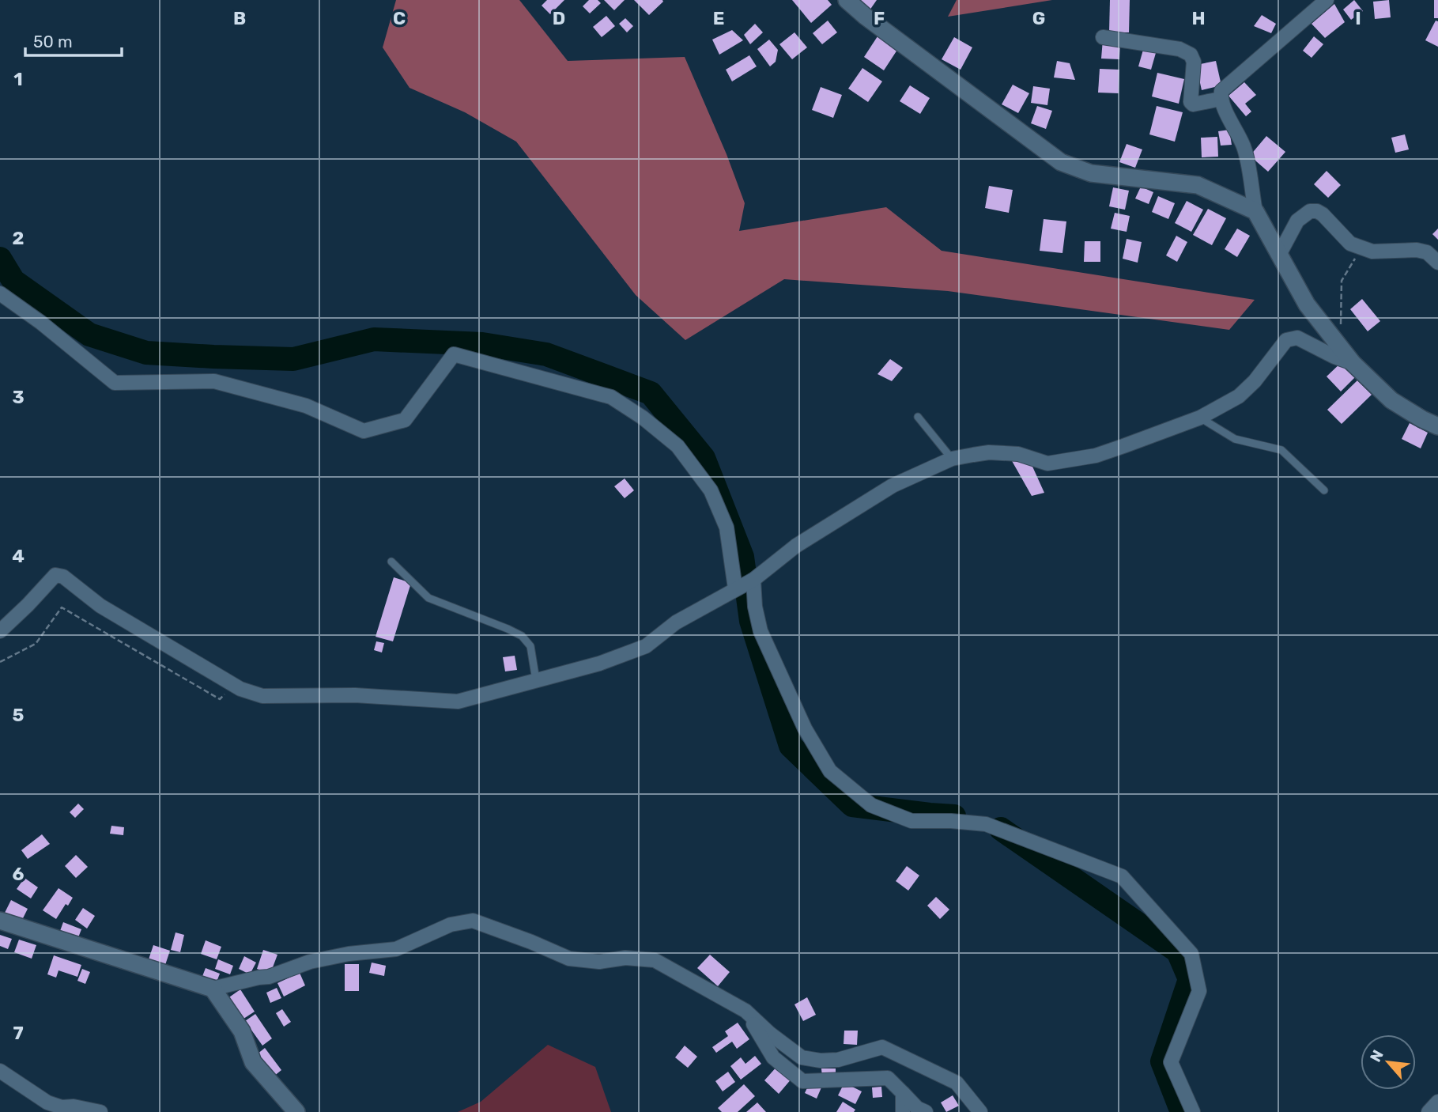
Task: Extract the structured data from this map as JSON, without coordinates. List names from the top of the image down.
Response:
{
  "scale_bar": "50 m",
  "north": "top left",
  "grid": {
    "columns": [
      "B",
      "C",
      "D",
      "E",
      "F",
      "G",
      "H",
      "I"
    ],
    "rows": [
      "1",
      "2",
      "3",
      "4",
      "5",
      "6",
      "7"
    ]
  }
}
